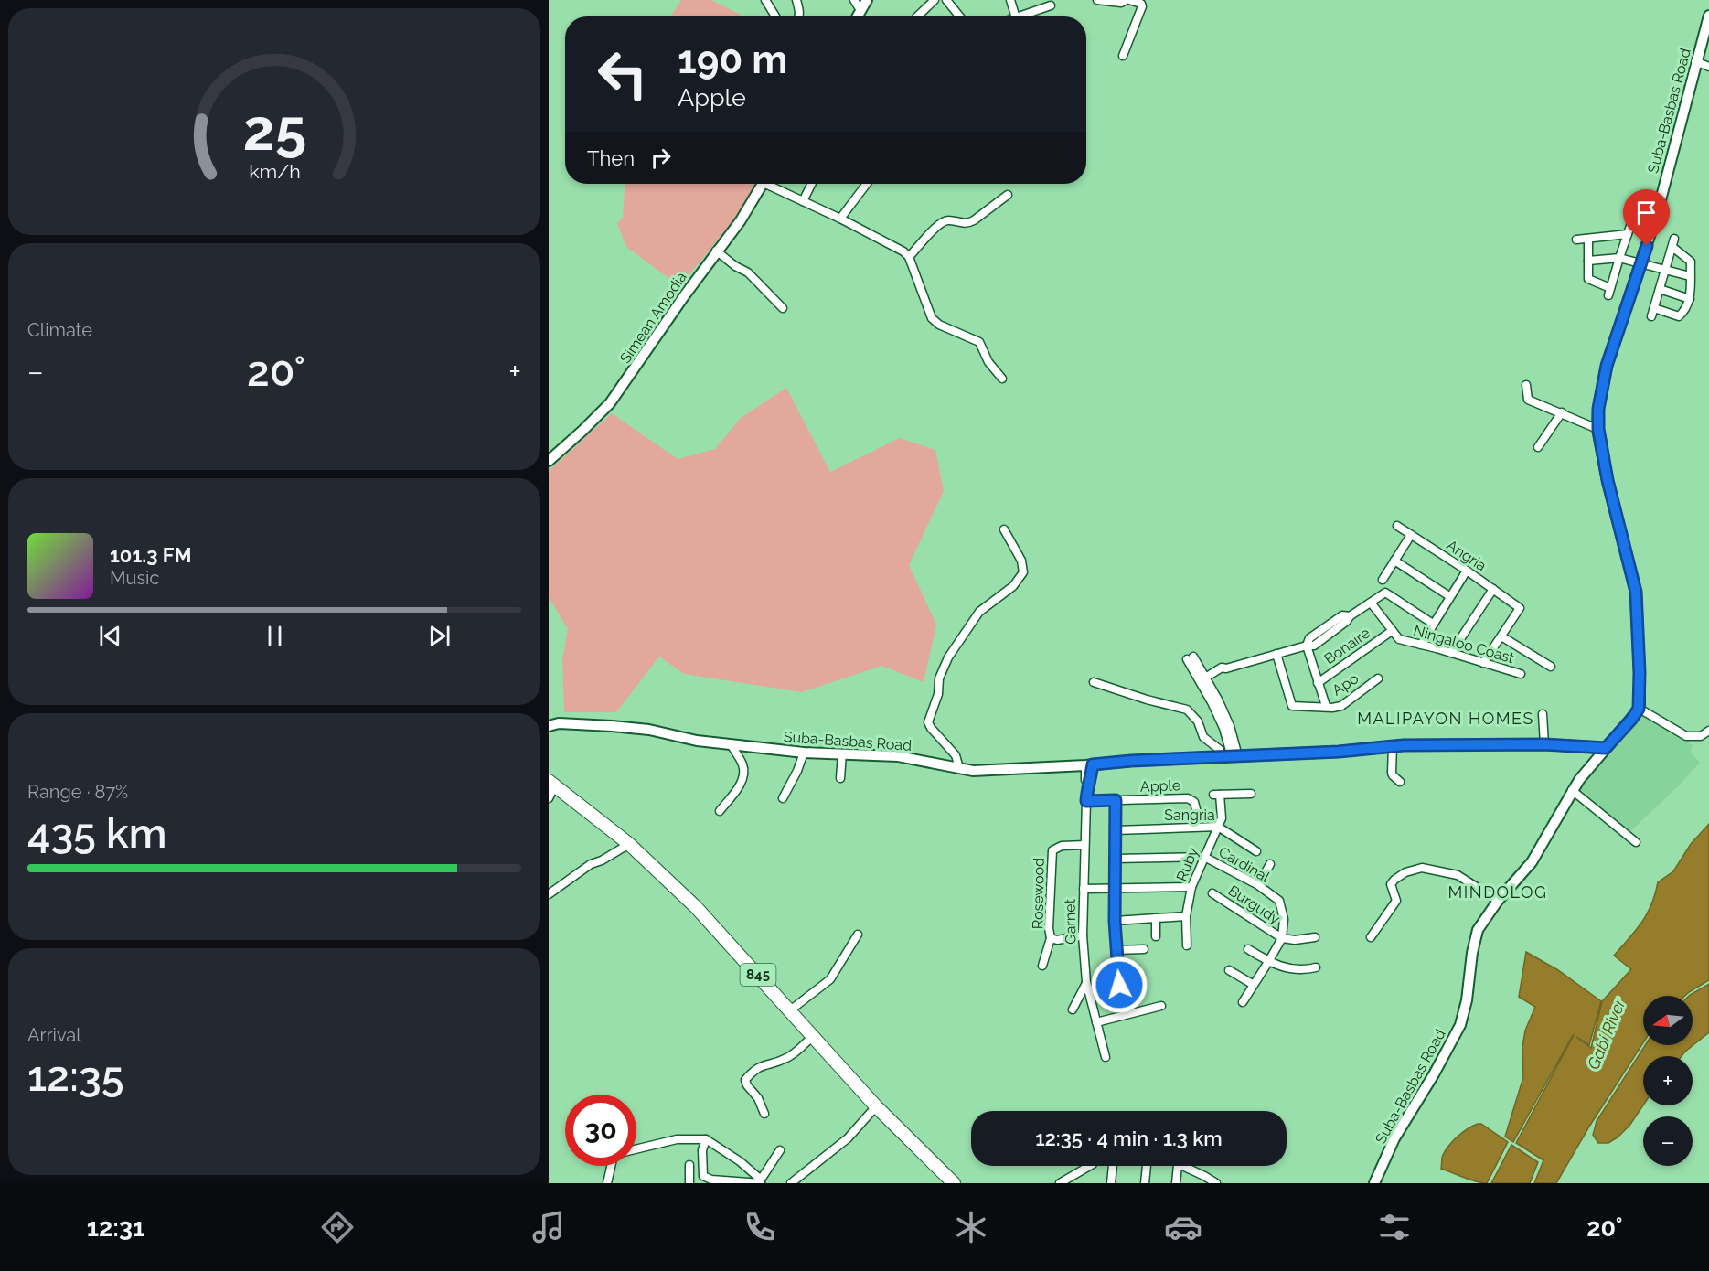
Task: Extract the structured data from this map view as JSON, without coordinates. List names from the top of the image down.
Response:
{
  "streets": {
    "main road": ["845"],
    "street": [
      "Suba-Basbas Road",
      "Simean Amodia",
      "Angria",
      "Ningaloo Coast",
      "Bonaire",
      "Apo",
      "Apple",
      "Sangria",
      "Ruby",
      "Cardinal",
      "Rosewood",
      "Burgudy",
      "Garnet"
    ]
  },
  "crossings": [
    ["Suba-Basbas Road", "Garnet"],
    ["Ningaloo Coast", "Bonaire"],
    ["Apple", "Garnet"],
    ["Sangria", "Ruby"],
    ["Ruby", "Cardinal"],
    ["Cardinal", "Burgudy"],
    ["Rosewood", "Garnet"]
  ],
  "districts": ["MALIPAYON HOMES", "MINDOLOG"],
  "water": ["Gabi River"],
  "north": "left",
  "page": {
    "turn": ["190 m", "Apple"],
    "then": "Then",
    "tile": [
      "Climate",
      ["Range · 87%", "435 km"],
      ["Arrival", "12:35"]
    ],
    "heat": ["−", "20°", "+"],
    "song": ["101.3 FM", "Music"],
    "map_buttons": ["+", "−"],
    "limit": "30",
    "trip": "12:35 · 4 min · 1.3 km",
    "tabs": ["12:31", "20°"],
    "gauge": ["25", "km/h"]
  }
}
